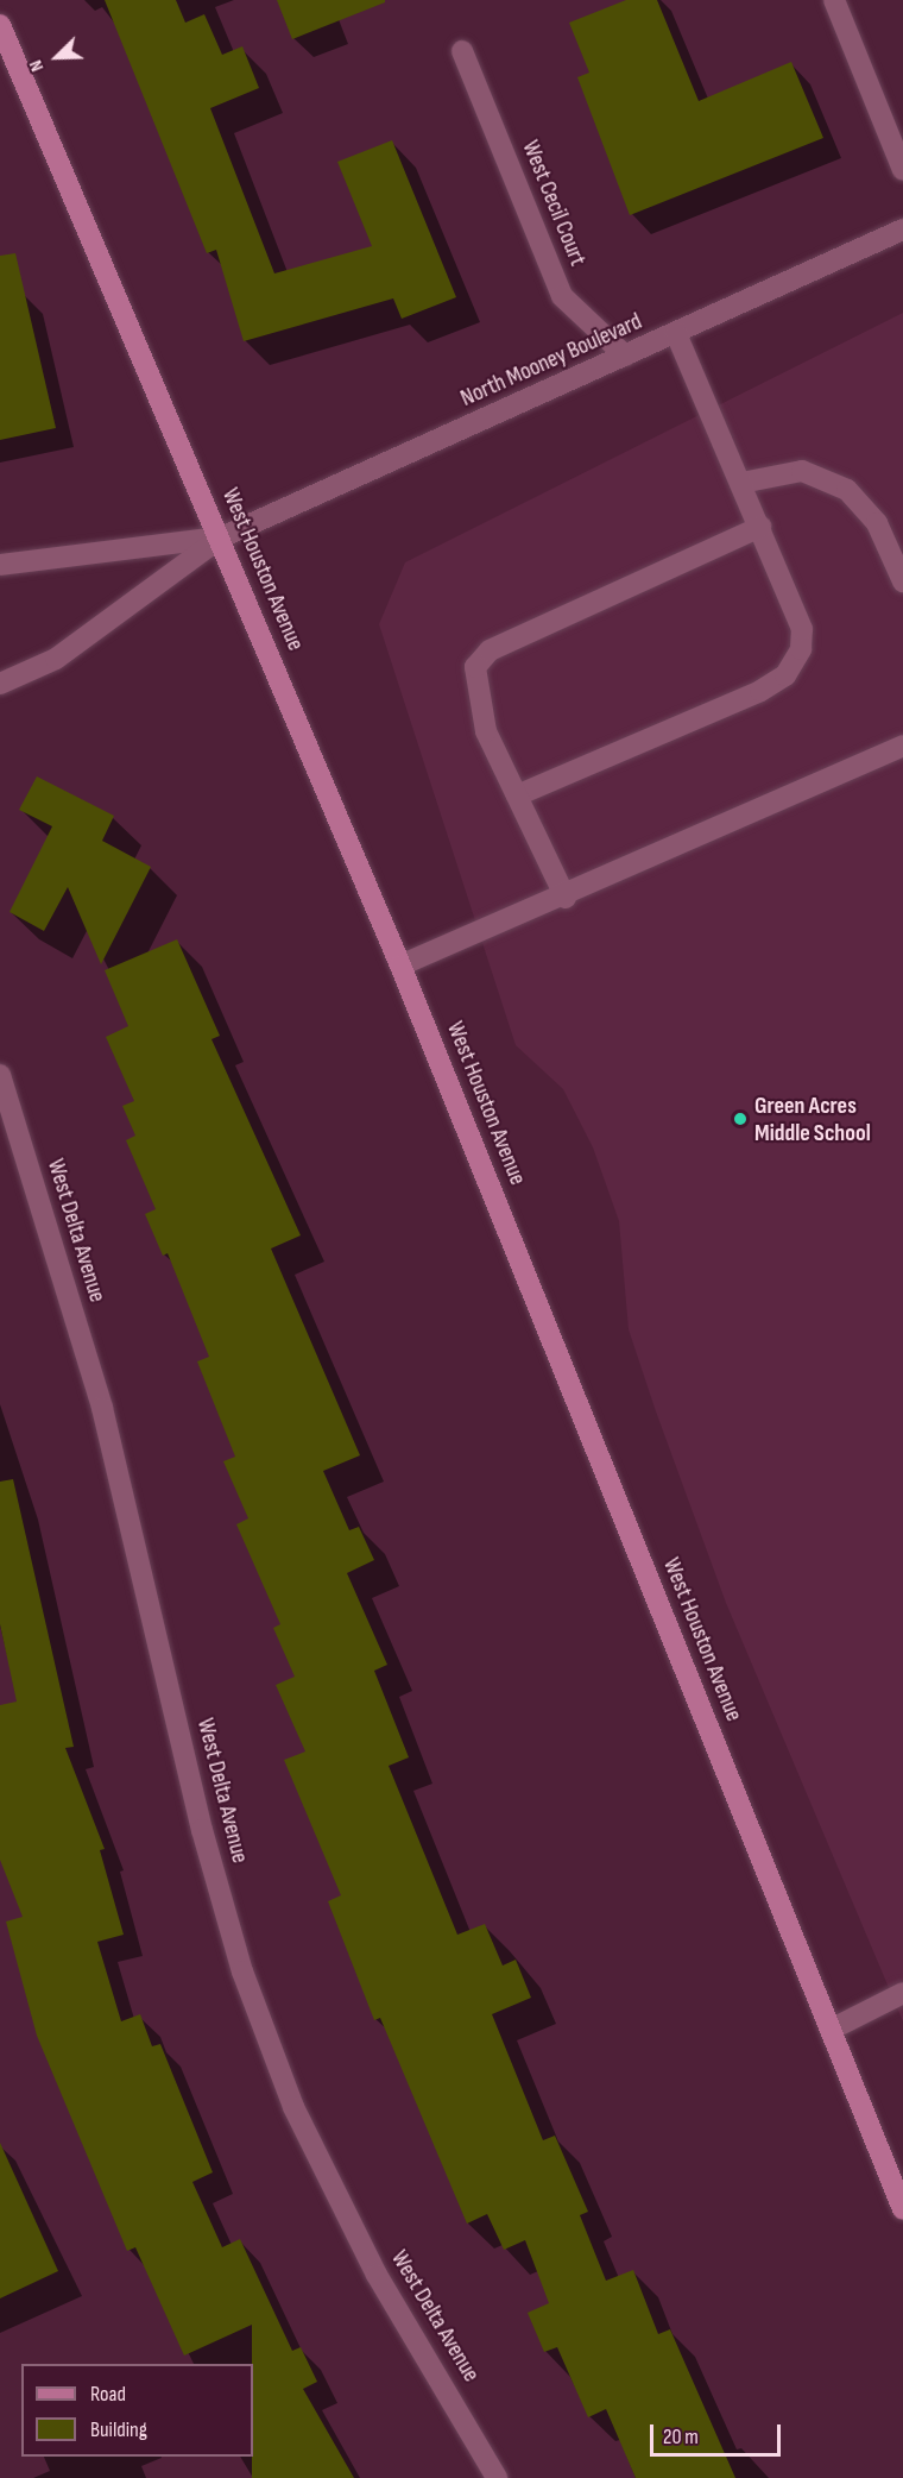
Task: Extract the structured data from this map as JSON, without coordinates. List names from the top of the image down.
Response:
{
  "streets": {
    "main road": ["West Houston Avenue"],
    "street": ["West Cecil Court", "North Mooney Boulevard", "West Delta Avenue"]
  },
  "crossings": [
    ["West Cecil Court", "North Mooney Boulevard"],
    ["North Mooney Boulevard", "West Houston Avenue"]
  ],
  "places": ["Green Acres Middle School"],
  "legend": ["Road", "Building"],
  "scale_bar": "20 m",
  "north": "bottom left"
}
